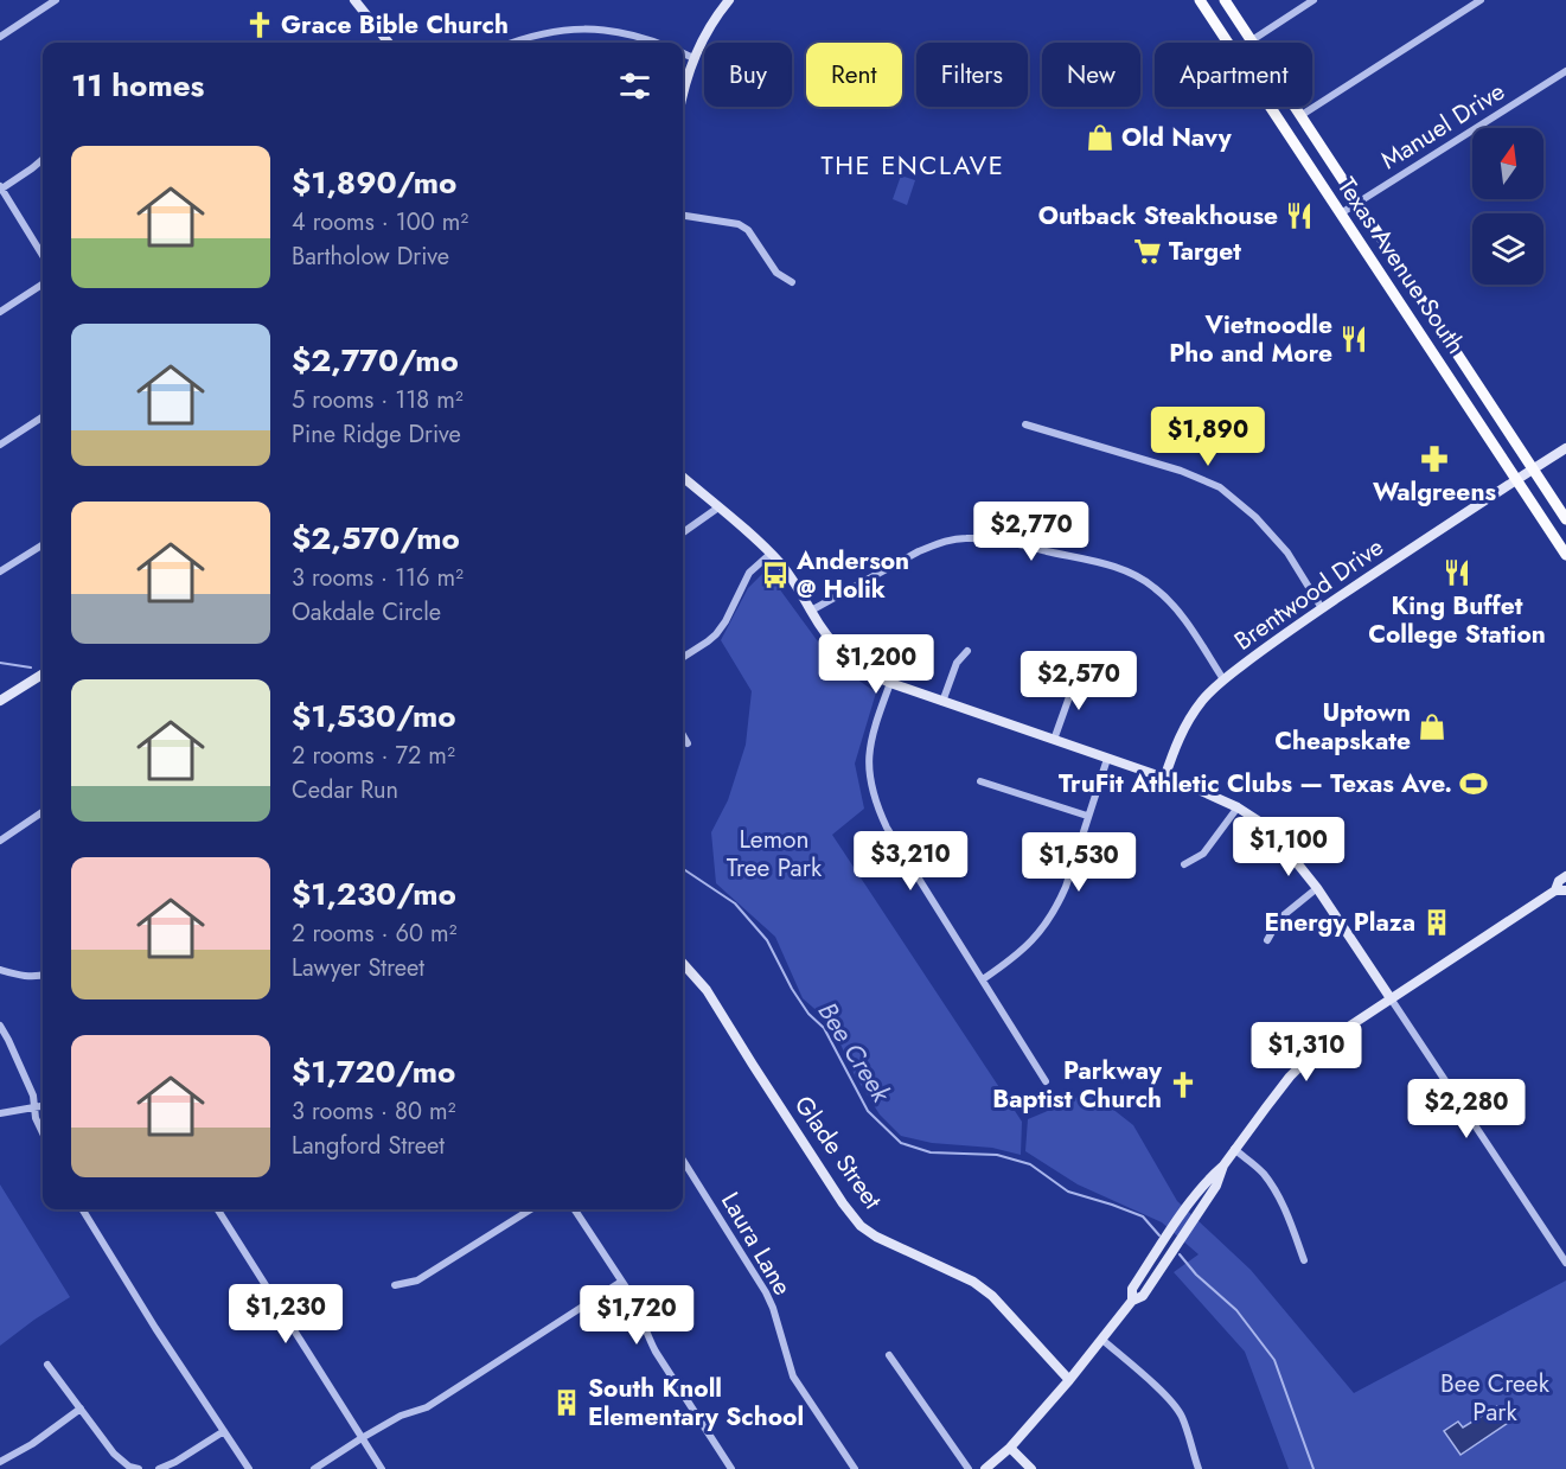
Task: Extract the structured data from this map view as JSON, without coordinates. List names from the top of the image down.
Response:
{
  "streets": {
    "main road": ["Texas Avenue South"],
    "street": [
      "Manuel Drive",
      "Brentwood Drive",
      "Glade Street",
      "Laura Lane"
    ]
  },
  "crossings": [
    ["Manuel Drive", "Texas Avenue South"],
    ["Texas Avenue South", "Brentwood Drive"]
  ],
  "districts": ["THE ENCLAVE"],
  "water": ["Bee Creek"],
  "parks": ["Lemon Tree Park", "Bee Creek Park"],
  "places": {
    "church": ["Grace Bible Church", "Parkway Baptist Church"],
    "shop": ["Old Navy", "Uptown Cheapskate"],
    "restaurant": ["Outback Steakhouse", "Vietnoodle Pho and More", "King Buffet College Station"],
    "supermarket": ["Target"],
    "pharmacy": ["Walgreens"],
    "bus stop": ["Anderson @ Holik"],
    "sports": ["TruFit Athletic Clubs — Texas Ave."],
    "building": ["Energy Plaza", "South Knoll Elementary School"]
  },
  "north": "top",
  "page": {
    "chip": [
      "Buy",
      "Rent",
      "Filters",
      "New",
      "Apartment"
    ],
    "heading": "11 homes",
    "list": [
      {
        "name": "$1,890/mo",
        "note": "4 rooms · 100 m² · Bartholow Drive"
      },
      {
        "name": "$2,770/mo",
        "note": "5 rooms · 118 m² · Pine Ridge Drive"
      },
      {
        "name": "$2,570/mo",
        "note": "3 rooms · 116 m² · Oakdale Circle"
      },
      {
        "name": "$1,530/mo",
        "note": "2 rooms · 72 m² · Cedar Run"
      },
      {
        "name": "$1,230/mo",
        "note": "2 rooms · 60 m² · Lawyer Street"
      },
      {
        "name": "$1,720/mo",
        "note": "3 rooms · 80 m² · Langford Street"
      }
    ],
    "price": [
      "$1,890",
      "$2,770",
      "$1,200",
      "$2,570",
      "$1,100",
      "$3,210",
      "$1,530",
      "$1,310",
      "$2,280",
      "$1,230",
      "$1,720"
    ]
  }
}
